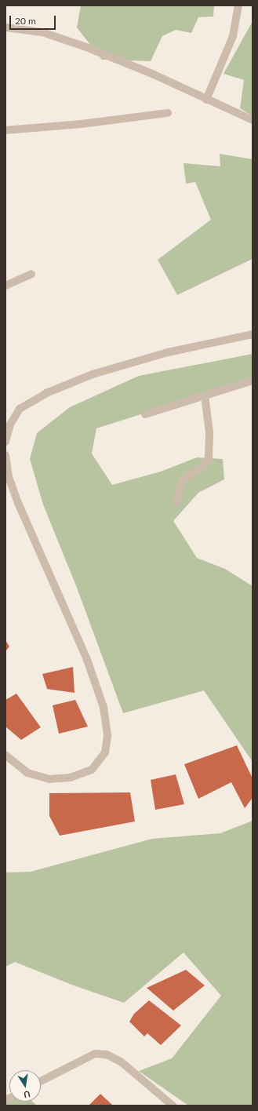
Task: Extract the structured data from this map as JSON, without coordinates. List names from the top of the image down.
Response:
{
  "scale_bar": "20 m",
  "north": "bottom"
}
